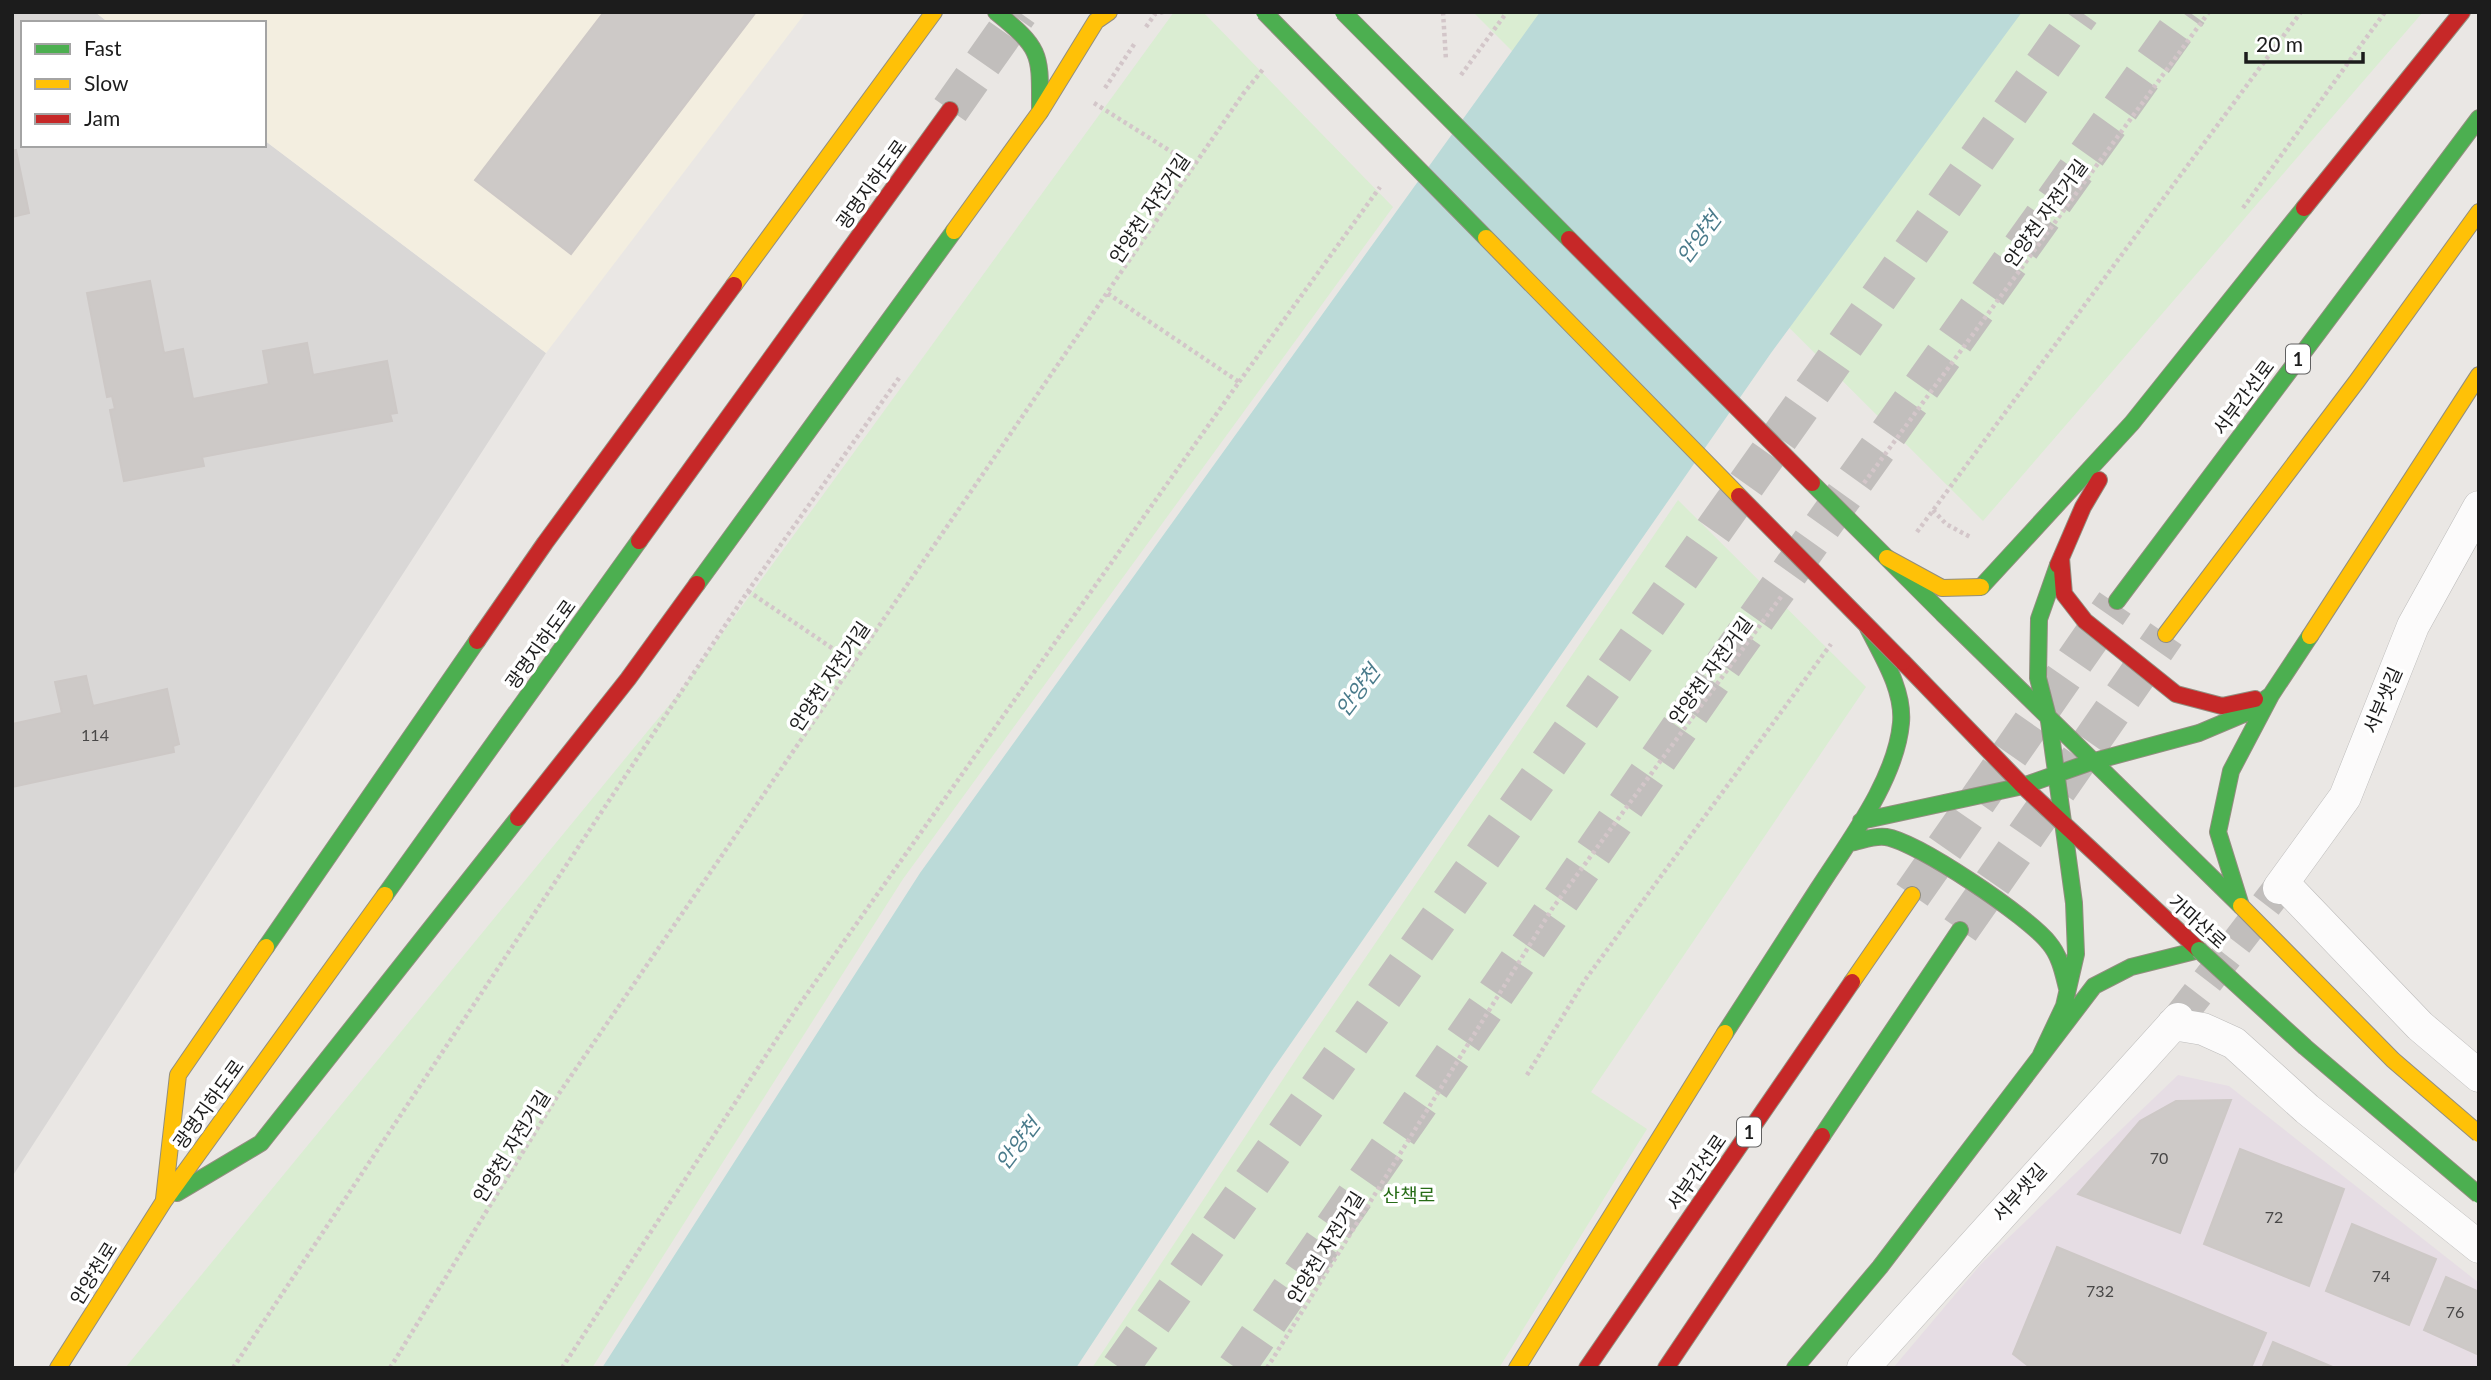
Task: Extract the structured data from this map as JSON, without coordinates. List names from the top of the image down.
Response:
{
  "streets": {
    "main road": [
      "광명지하도로",
      "1",
      "서부간선로",
      "가마산로",
      "안양천로"
    ],
    "street": ["서부샛길"],
    "path": ["안양천 자전거길"]
  },
  "crossings": [
    ["광명지하도로", "안양천로"]
  ],
  "water": ["안양천"],
  "parks": ["산책로"],
  "house_numbers": [
    "114",
    "70",
    "72",
    "74",
    "732",
    "76"
  ],
  "legend": ["Fast", "Slow", "Jam"],
  "scale_bar": "20 m"
}
